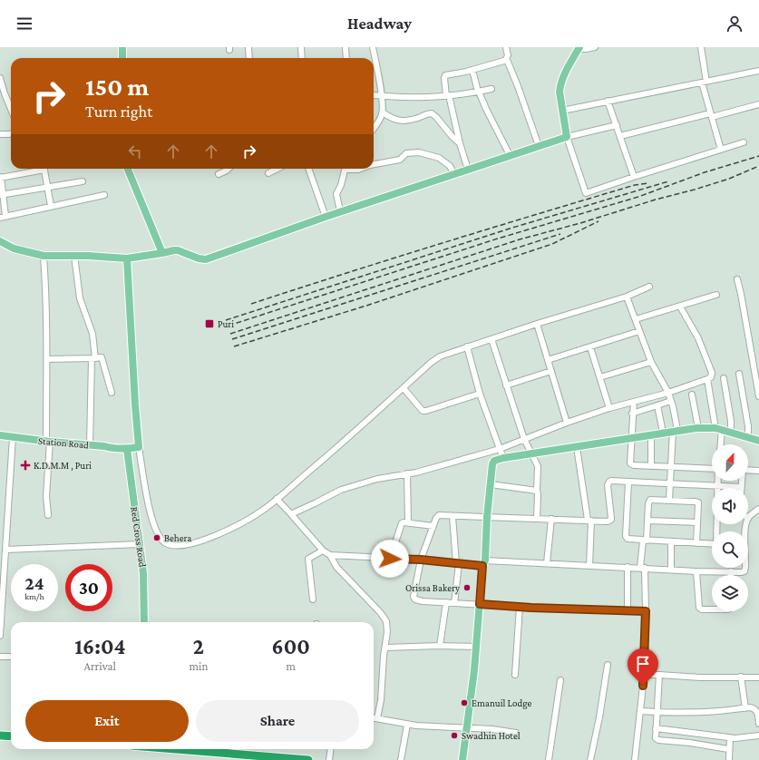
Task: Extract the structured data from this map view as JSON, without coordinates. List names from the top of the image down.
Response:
{
  "streets": {
    "main road": ["Station Road", "Red Cross Road"]
  },
  "crossings": [
    ["Station Road", "Red Cross Road"]
  ],
  "places": {
    "transit": ["Puri"],
    "health": ["K.D.M.M , Puri"],
    "other": [
      "Behera",
      "Orissa Bakery",
      "Emanuil Lodge",
      "Swadhin Hotel"
    ]
  },
  "north": "top",
  "page": {
    "header": "Headway",
    "turn": ["150 m", "Turn right"],
    "speed": "24 km/h",
    "limit": "30",
    "eta": [
      "16:04",
      "Arrival",
      "2",
      "min",
      "600",
      "m"
    ],
    "buttons": ["Exit", "Share"]
  }
}
